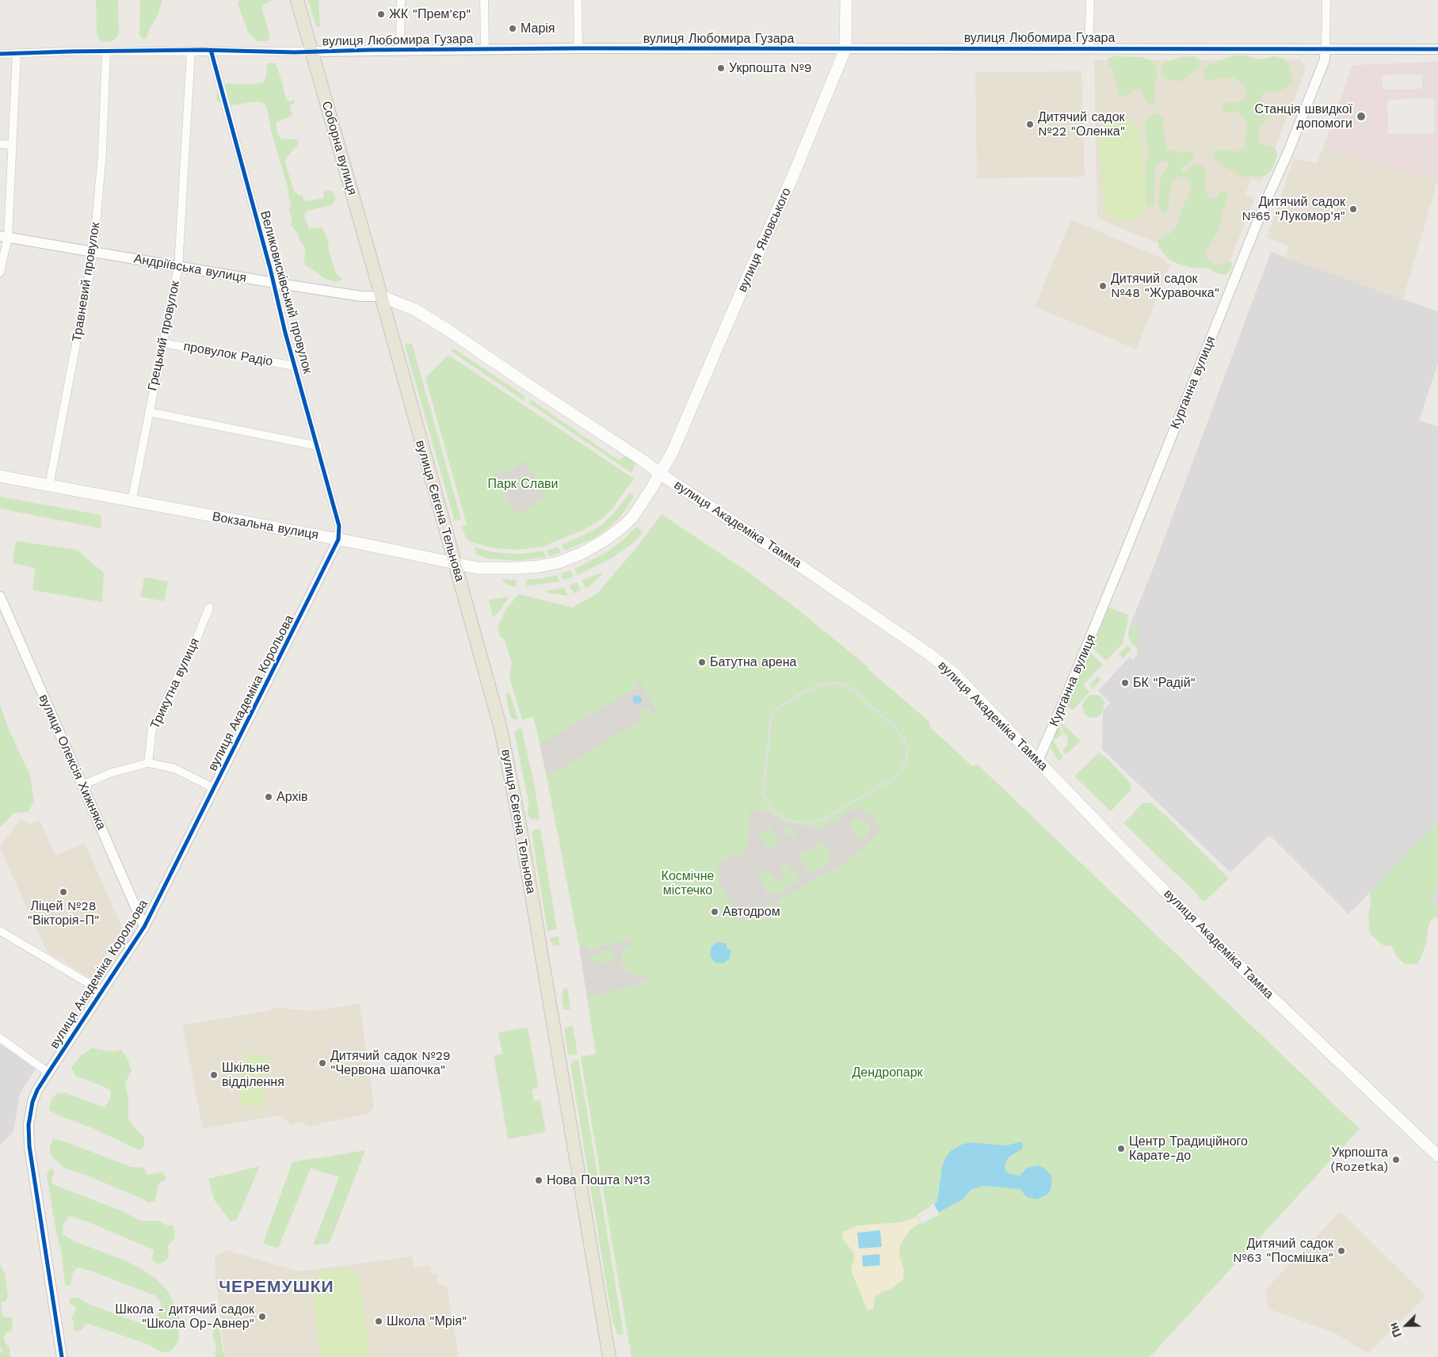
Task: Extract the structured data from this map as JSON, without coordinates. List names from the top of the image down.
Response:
{
  "streets": {
    "main road": [
      "Соборна вулиця",
      "вулиця Яновського",
      "вулиця Євгена Тельнова",
      "вулиця Академіка Тамма",
      "Вокзальна вулиця"
    ],
    "street": [
      "вулиця Любомира Гузара",
      "Андріївська вулиця",
      "Травневий провулок",
      "Великовисківський провулок",
      "Грецький провулок",
      "провулок Радіо",
      "Курганна вулиця",
      "Трикутна вулиця",
      "вулиця Академіка Корольова",
      "вулиця Олексія Хижняка"
    ]
  },
  "crossings": [
    ["вулиця Любомира Гузара", "Соборна вулиця"],
    ["вулиця Любомира Гузара", "вулиця Яновського"],
    ["вулиця Любомира Гузара", "Травневий провулок"],
    ["вулиця Любомира Гузара", "Великовисківський провулок"],
    ["вулиця Любомира Гузара", "Грецький провулок"],
    ["вулиця Любомира Гузара", "Курганна вулиця"],
    ["Соборна вулиця", "Андріївська вулиця"],
    ["Соборна вулиця", "вулиця Євгена Тельнова"],
    ["Соборна вулиця", "вулиця Академіка Тамма"],
    ["вулиця Яновського", "вулиця Академіка Тамма"],
    ["вулиця Яновського", "Вокзальна вулиця"],
    ["Андріївська вулиця", "Травневий провулок"],
    ["Андріївська вулиця", "Великовисківський провулок"],
    ["Андріївська вулиця", "Грецький провулок"],
    ["Андріївська вулиця", "вулиця Євгена Тельнова"],
    ["Андріївська вулиця", "вулиця Академіка Тамма"],
    ["Травневий провулок", "Вокзальна вулиця"],
    ["Великовисківський провулок", "провулок Радіо"],
    ["Великовисківський провулок", "Вокзальна вулиця"],
    ["Великовисківський провулок", "вулиця Академіка Корольова"],
    ["Грецький провулок", "провулок Радіо"],
    ["Грецький провулок", "Вокзальна вулиця"],
    ["Курганна вулиця", "вулиця Академіка Тамма"],
    ["вулиця Євгена Тельнова", "вулиця Академіка Тамма"],
    ["вулиця Євгена Тельнова", "Вокзальна вулиця"],
    ["вулиця Академіка Тамма", "Вокзальна вулиця"],
    ["Вокзальна вулиця", "вулиця Академіка Корольова"],
    ["вулиця Академіка Корольова", "вулиця Олексія Хижняка"]
  ],
  "districts": ["ЧЕРЕМУШКИ"],
  "parks": ["Парк Слави", "Космічне містечко", "Дендропарк"],
  "places": [
    "ЖК \"Прем'єр\"",
    "Марія",
    "Укрпошта №9",
    "Станція швидкої допомоги",
    "Дитячий садок №22 \"Оленка\"",
    "Дитячий садок №65 \"Лукомор'я\"",
    "Дитячий садок №48 \"Журавочка\"",
    "Батутна арена",
    "БК \"Радій\"",
    "Архів",
    "Ліцей №28 \"Вікторія-П\"",
    "Автодром",
    "Дитячий садок №29 \"Червона шапочка\"",
    "Шкільне відділення",
    "Центр Традиційного Карате-до",
    "Укрпошта (Rozetka)",
    "Нова Пошта №13",
    "Дитячий садок №63 \"Посмішка\"",
    "Школа - дитячий садок \"Школа Ор-Авнер\"",
    "Школа \"Мрія\""
  ],
  "north": "bottom left"
}
